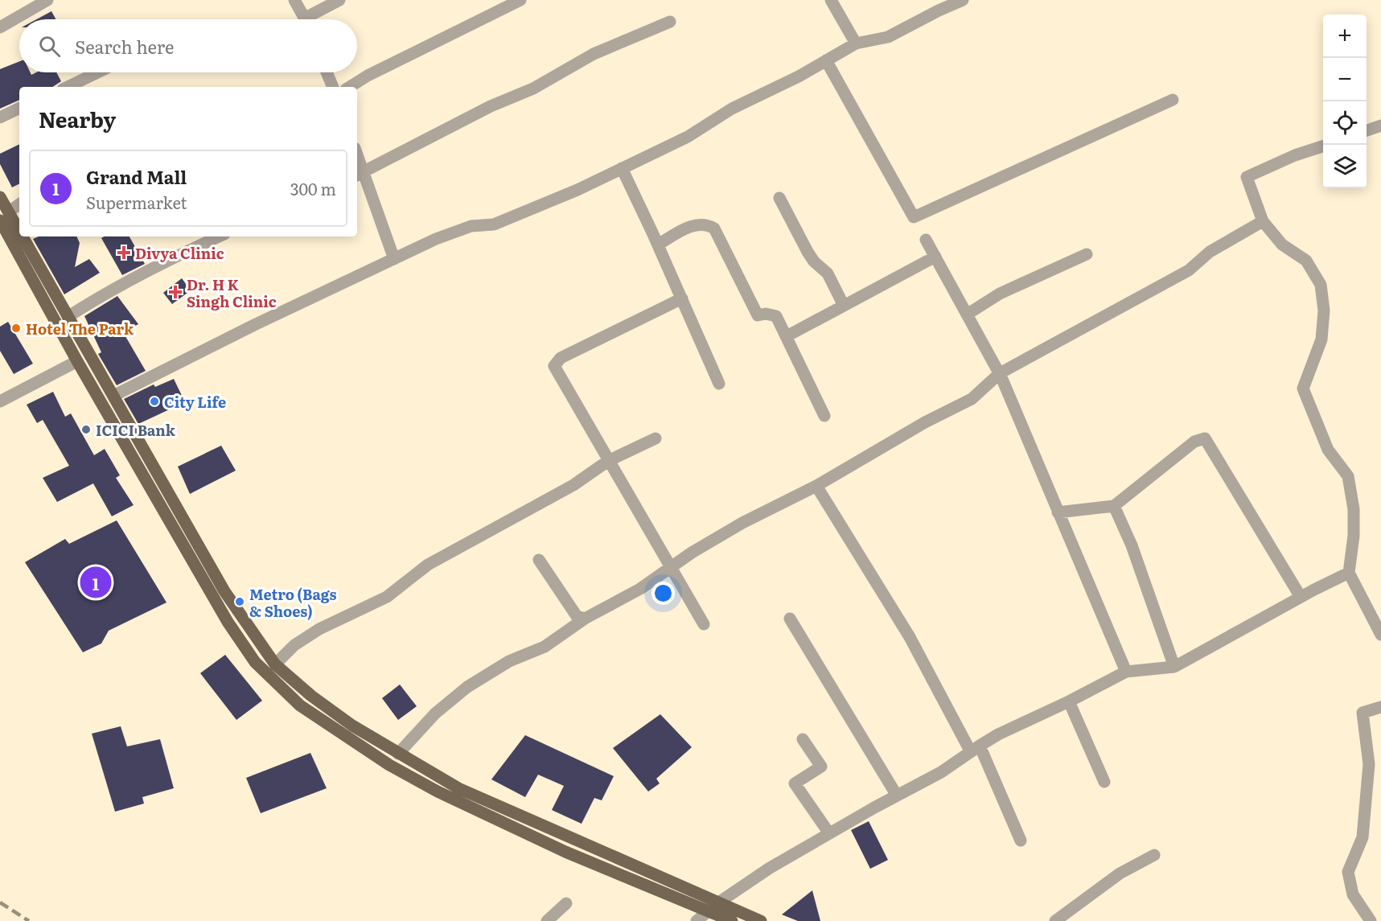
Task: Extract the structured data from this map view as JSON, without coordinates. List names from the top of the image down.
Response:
{
  "places": {
    "health": ["Divya Clinic", "Dr. H K Singh Clinic"],
    "other": [
      "Hotel The Park",
      "City Life",
      "ICICI Bank",
      "Metro (Bags & Shoes)"
    ]
  },
  "page": {
    "map_buttons": ["+", "−"],
    "search": "Search here",
    "heading": "Nearby",
    "list": [
      {
        "mark": "1",
        "name": "Grand Mall",
        "note": "Supermarket",
        "value": "300 m"
      }
    ],
    "pins": "1"
  }
}
